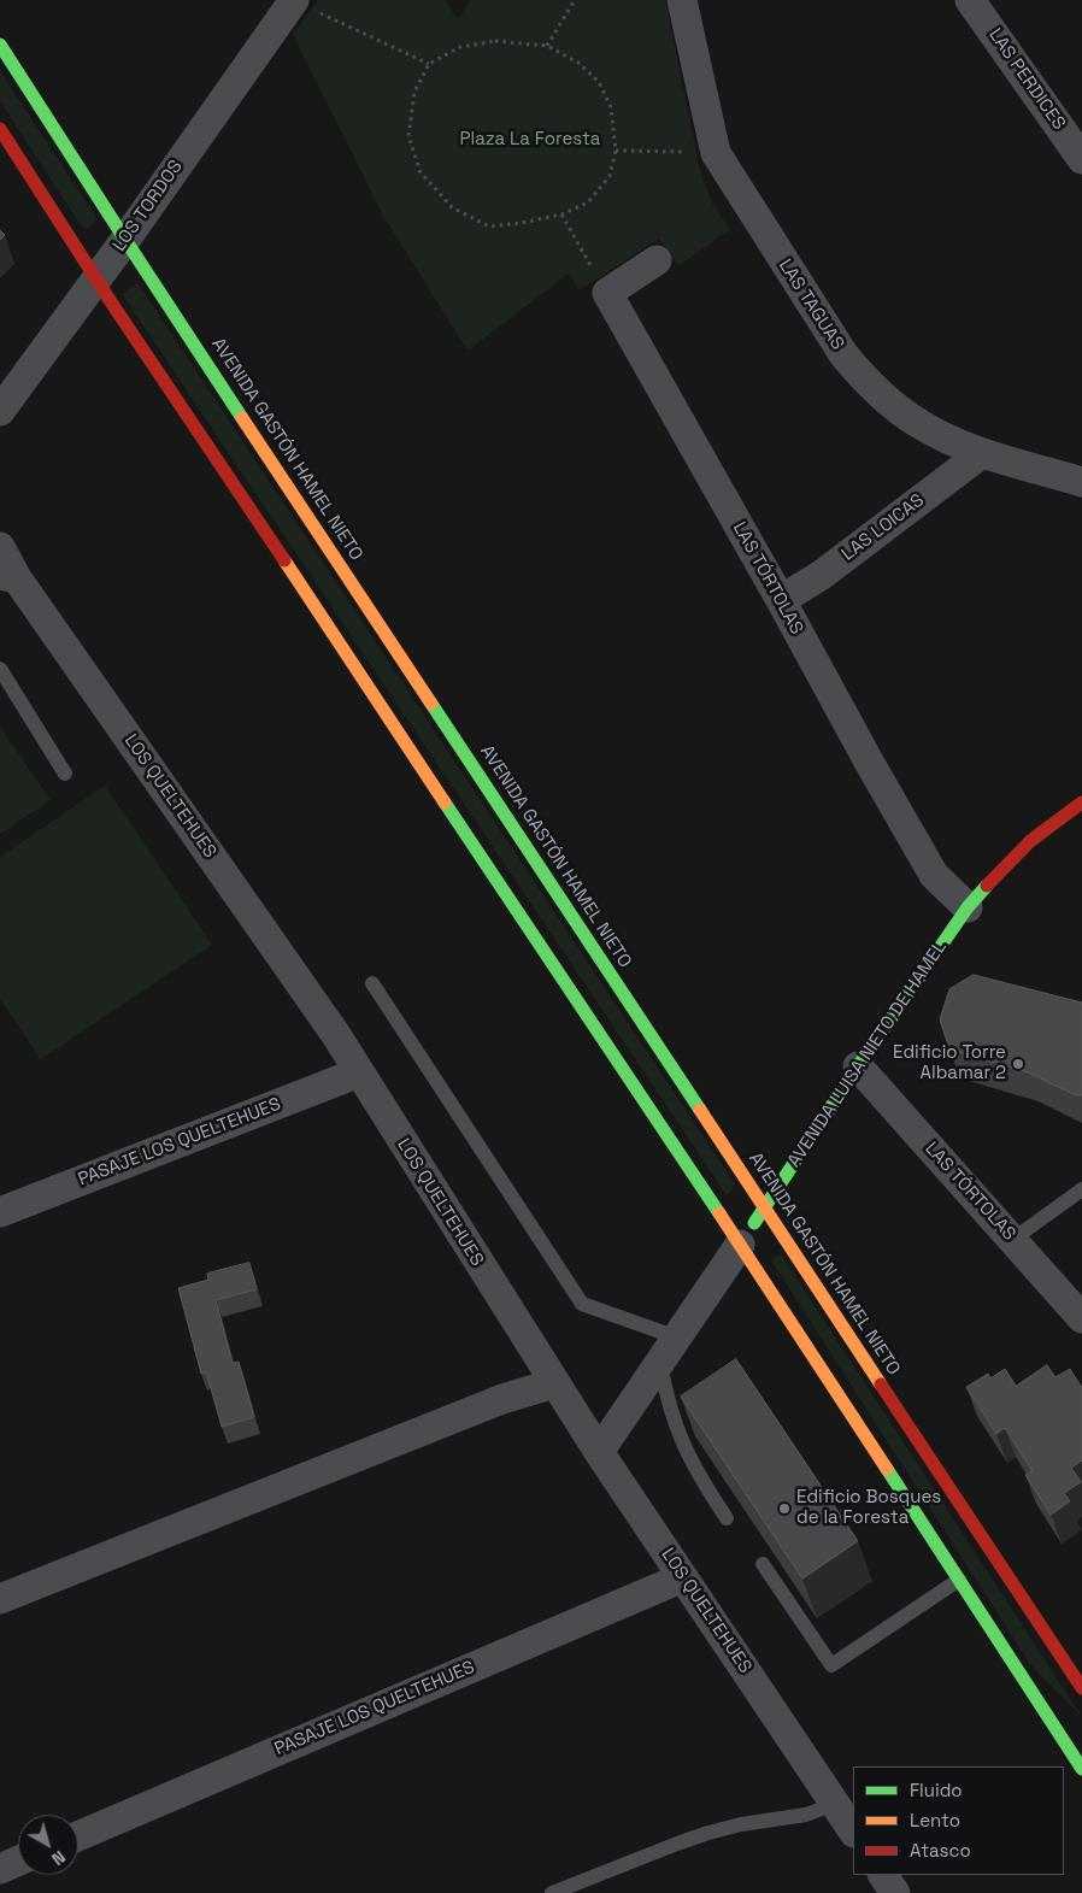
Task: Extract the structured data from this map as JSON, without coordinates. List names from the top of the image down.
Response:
{
  "streets": {
    "main road": ["AVENIDA GASTÓN HAMEL NIETO", "AVENIDA LUISA NIETO DE HAMEL"],
    "street": [
      "LAS PERDICES",
      "LOS TORDOS",
      "LAS TAGUAS",
      "LAS LOICAS",
      "LAS TÓRTOLAS",
      "LOS QUELTEHUES",
      "PASAJE LOS QUELTEHUES"
    ]
  },
  "crossings": [
    ["LOS TORDOS", "AVENIDA GASTÓN HAMEL NIETO"],
    ["LAS TAGUAS", "LAS LOICAS"],
    ["AVENIDA GASTÓN HAMEL NIETO", "AVENIDA LUISA NIETO DE HAMEL"],
    ["LAS LOICAS", "LAS TÓRTOLAS"],
    ["LAS TÓRTOLAS", "AVENIDA LUISA NIETO DE HAMEL"],
    ["LOS QUELTEHUES", "AVENIDA LUISA NIETO DE HAMEL"],
    ["LOS QUELTEHUES", "PASAJE LOS QUELTEHUES"]
  ],
  "parks": ["Plaza La Foresta"],
  "places": ["Edificio Torre Albamar 2", "Edificio Bosques de la Foresta"],
  "legend": ["Fluido", "Lento", "Atasco"],
  "north": "bottom right"
}
